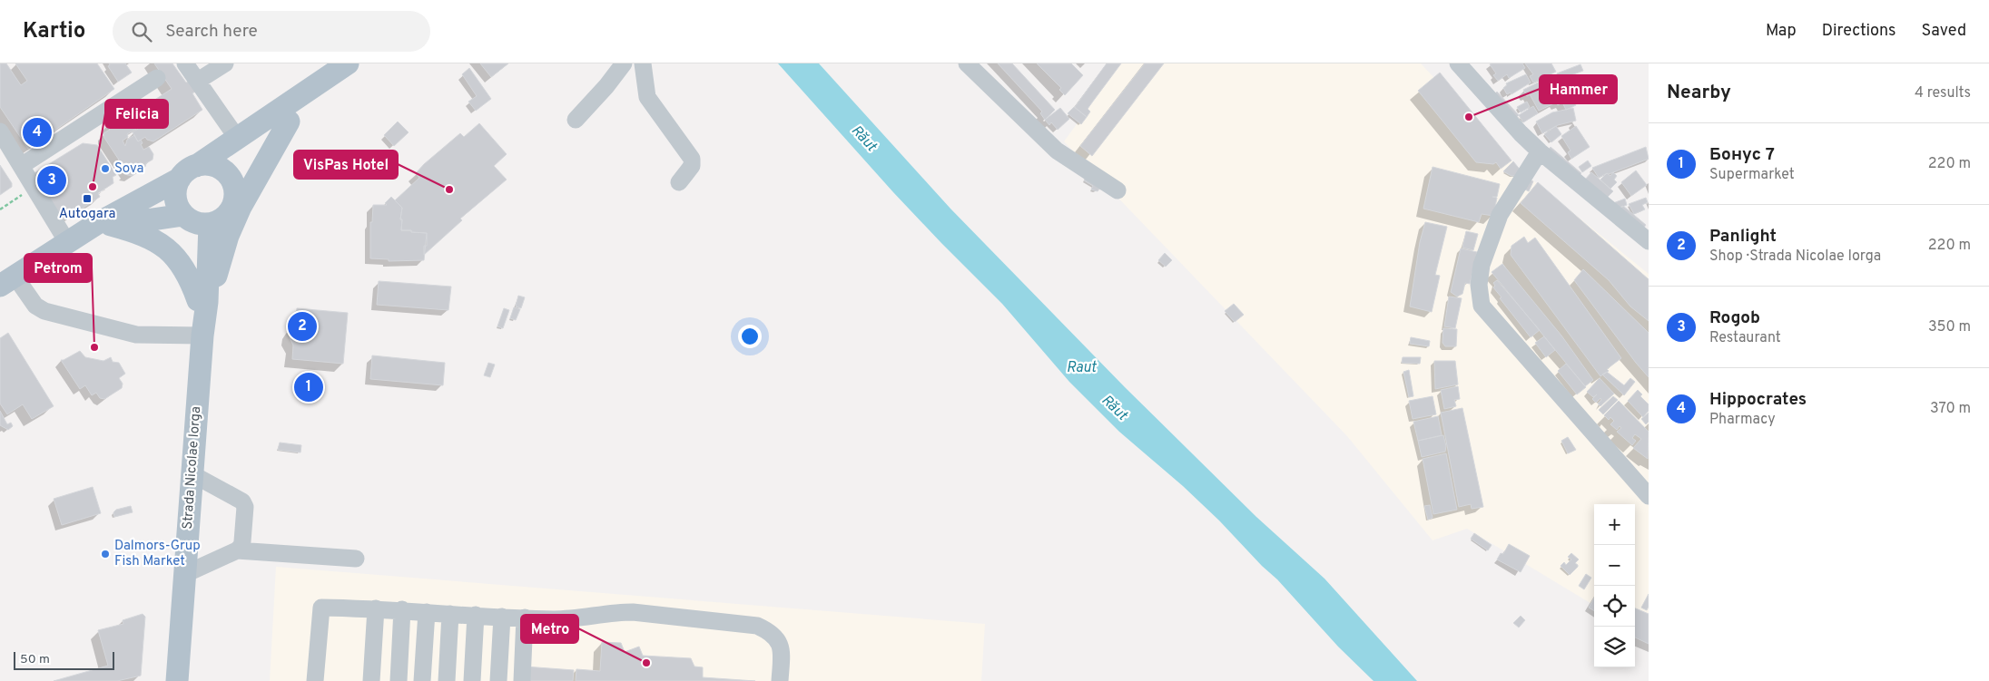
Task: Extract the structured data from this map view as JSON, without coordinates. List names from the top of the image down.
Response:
{
  "streets": {
    "main road": ["Strada Nicolae Iorga"]
  },
  "water": ["Răut", "Raut"],
  "places": {
    "other": [
      "Hammer",
      "Sova",
      "Felicia",
      "VisPas Hotel",
      "Petrom",
      "Dalmors-Grup Fish Market",
      "Metro"
    ],
    "transit": ["Autogara"]
  },
  "scale_bar": "50 m",
  "page": {
    "header": "Kartio",
    "search": "Search here",
    "nav": ["Map", "Directions", "Saved"],
    "heading": ["Nearby", "4 results"],
    "pins": [
      "4",
      "3",
      "2",
      "1"
    ],
    "list": [
      {
        "mark": "1",
        "name": "Бонус 7",
        "note": "Supermarket",
        "value": "220 m"
      },
      {
        "mark": "2",
        "name": "Panlight",
        "note": "Shop · Strada Nicolae Iorga",
        "value": "220 m"
      },
      {
        "mark": "3",
        "name": "Rogob",
        "note": "Restaurant",
        "value": "350 m"
      },
      {
        "mark": "4",
        "name": "Hippocrates",
        "note": "Pharmacy",
        "value": "370 m"
      }
    ],
    "map_buttons": ["+", "−"],
    "scale": "50 m"
  }
}
